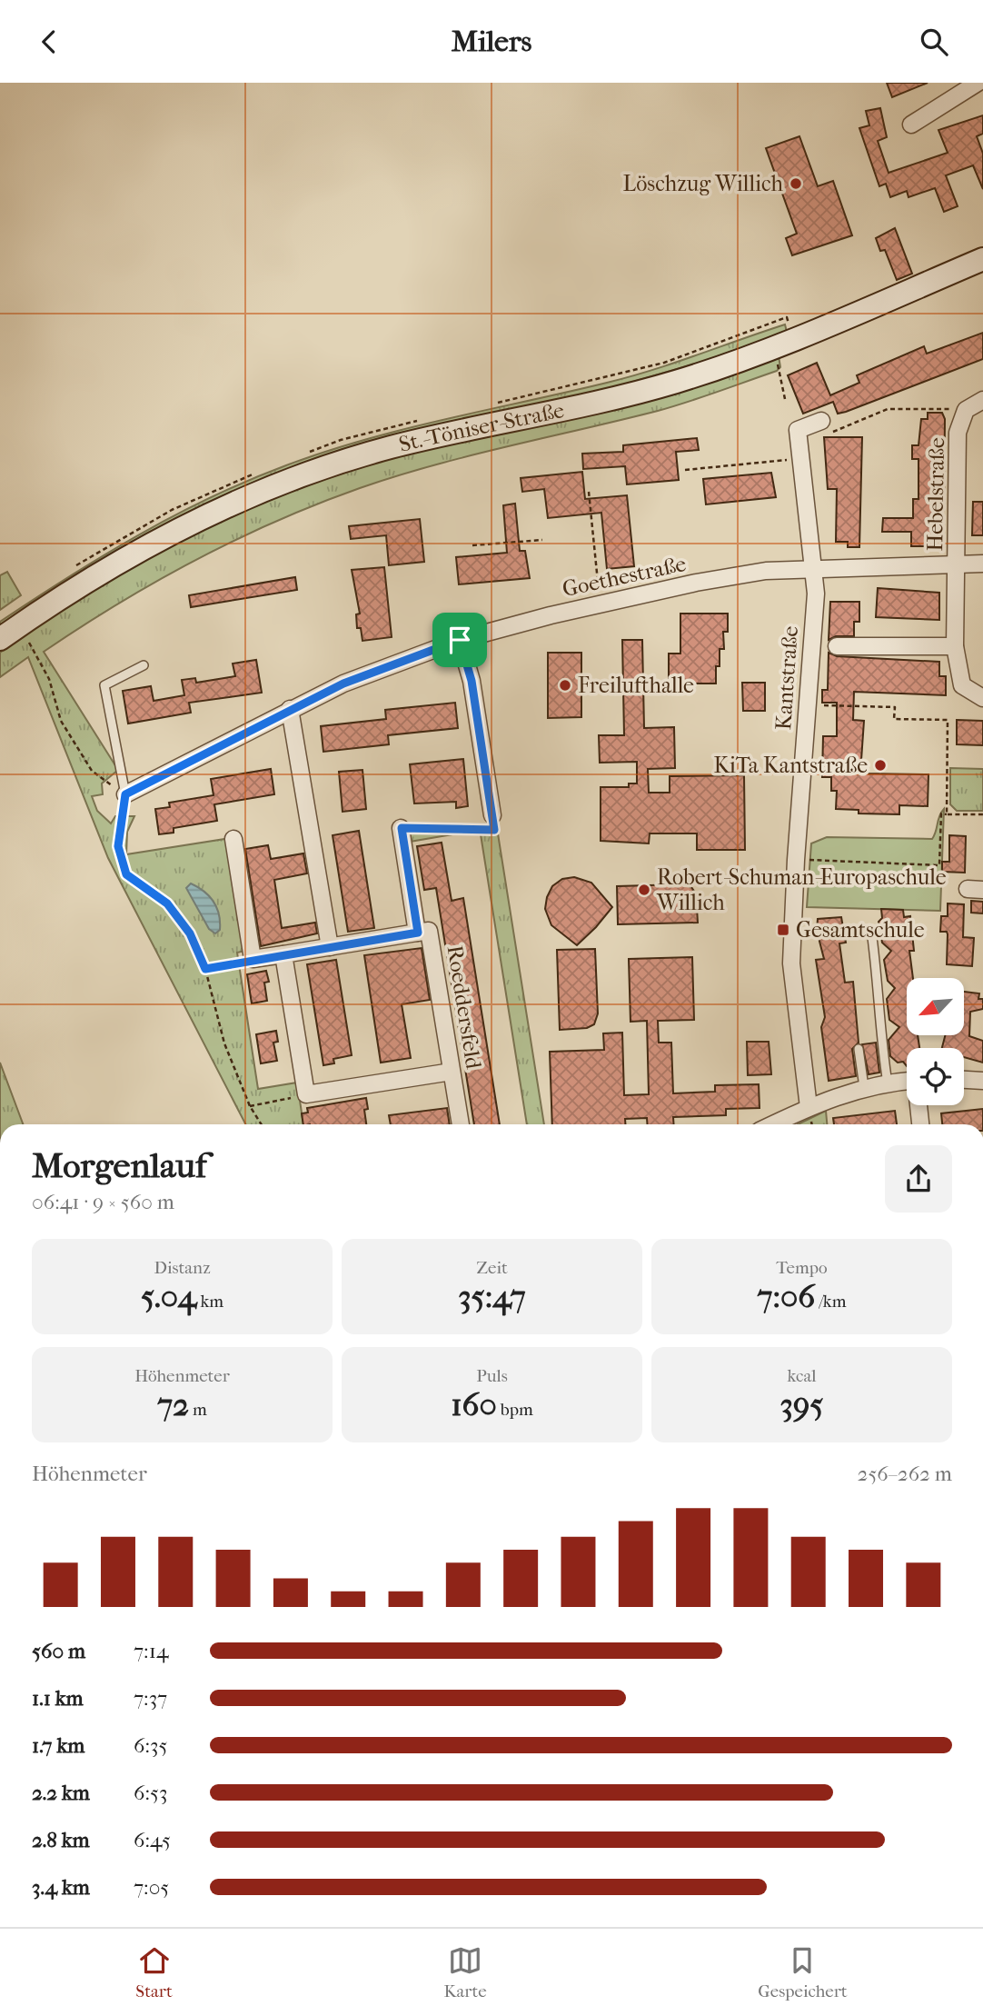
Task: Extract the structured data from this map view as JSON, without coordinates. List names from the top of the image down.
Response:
{
  "streets": {
    "main road": ["St.-Töniser-Straße"],
    "street": [
      "Hebelstraße",
      "Goethestraße",
      "Kantstraße",
      "Roeddersfeld"
    ]
  },
  "crossings": [
    ["Hebelstraße", "Goethestraße"],
    ["Goethestraße", "Kantstraße"]
  ],
  "places": {
    "other": [
      "Löschzug Willich",
      "Freilufthalle",
      "KiTa Kantstraße",
      "Robert-Schuman-Europaschule Willich"
    ],
    "transit": ["Gesamtschule"]
  },
  "north": "bottom left",
  "page": {
    "header": "Milers",
    "heading": ["Morgenlauf", "06:41 · 9 × 560 m"],
    "stats": [
      ["Distanz", "5.04 km"],
      ["Zeit", "35:47"],
      ["Tempo", "7:06 /km"],
      ["Höhenmeter", "72 m"],
      ["Puls", "160 bpm"],
      ["kcal", "395"]
    ],
    "chart": ["Höhenmeter", "256–262 m"],
    "list": [
      {
        "name": "560 m",
        "note": "7:14"
      },
      {
        "name": "1.1 km",
        "note": "7:37"
      },
      {
        "name": "1.7 km",
        "note": "6:35"
      },
      {
        "name": "2.2 km",
        "note": "6:53"
      },
      {
        "name": "2.8 km",
        "note": "6:45"
      },
      {
        "name": "3.4 km",
        "note": "7:05"
      }
    ],
    "tabs": ["Start", "Karte", "Gespeichert"]
  }
}
